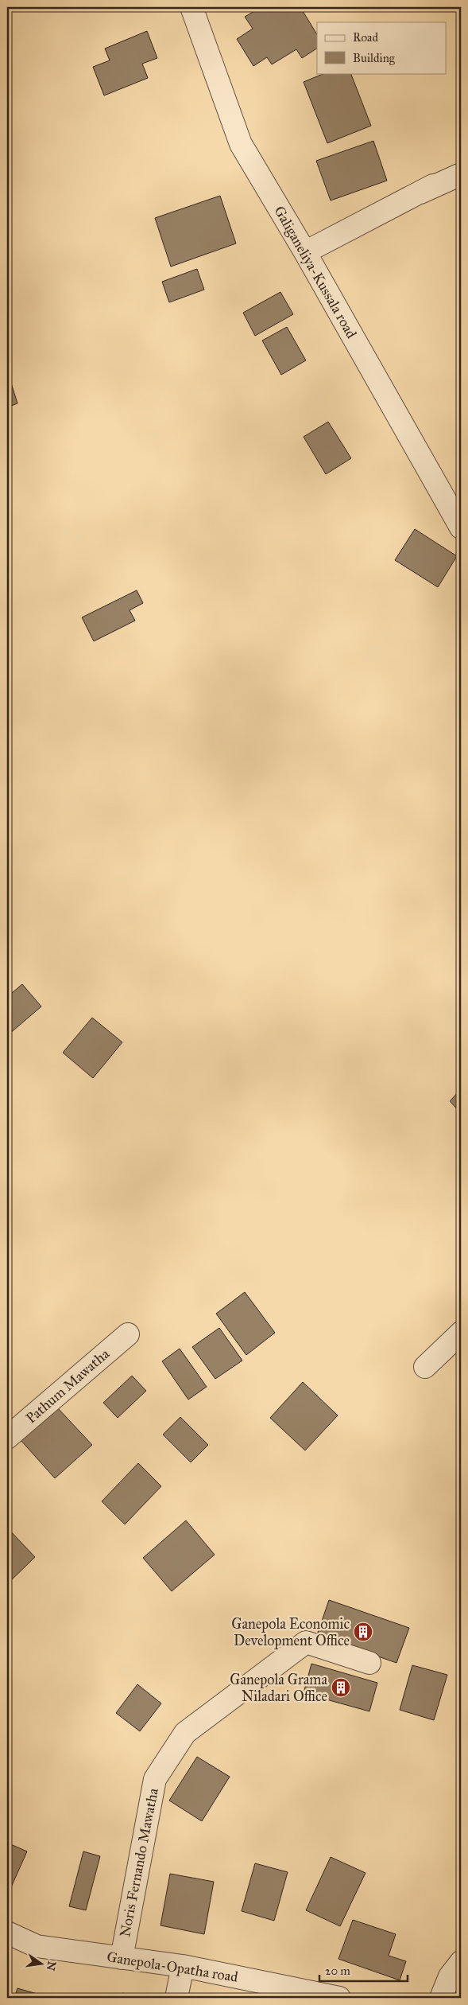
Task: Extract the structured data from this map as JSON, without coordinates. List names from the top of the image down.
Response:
{
  "streets": {
    "street": [
      "Galiganeliya-Kussala road",
      "Pathum Mawatha",
      "Noris Fernando Mawatha",
      "Ganepola-Opatha road"
    ]
  },
  "crossings": [
    ["Noris Fernando Mawatha", "Ganepola-Opatha road"]
  ],
  "places": {
    "building": ["Ganepola Economic Development Office", "Ganepola Grama Niladari Office"]
  },
  "legend": ["Road", "Building"],
  "scale_bar": "20 m",
  "north": "right"
}
